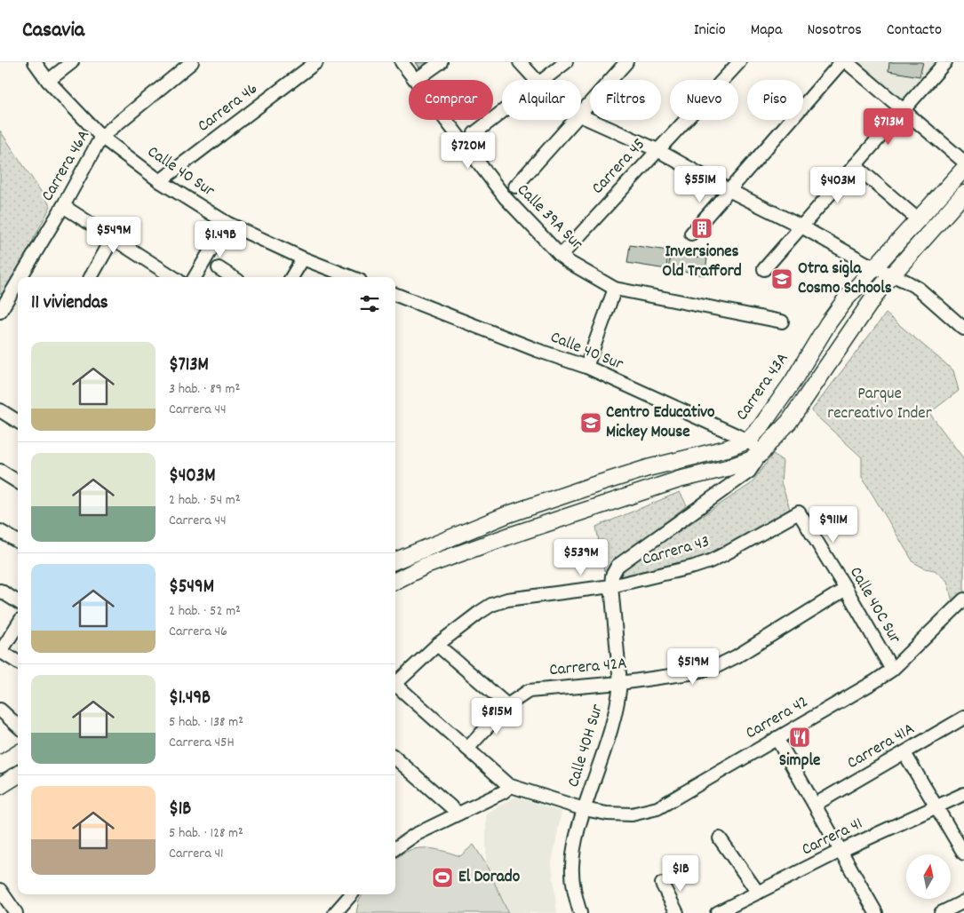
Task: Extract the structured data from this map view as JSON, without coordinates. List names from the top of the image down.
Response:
{
  "streets": {
    "main road": ["Carrera 43A"],
    "street": [
      "Carrera 46",
      "Carrera 46A",
      "Carrera 45",
      "Calle 40 Sur",
      "Calle 39A Sur",
      "Carrera 43",
      "Calle 40C Sur",
      "Carrera 42A",
      "Carrera 42",
      "Calle 40H Sur",
      "Carrera 41A",
      "Carrera 41"
    ]
  },
  "crossings": [
    ["Carrera 46", "Calle 40 Sur"],
    ["Carrera 46A", "Calle 40 Sur"],
    ["Carrera 45", "Calle 39A Sur"],
    ["Calle 40 Sur", "Carrera 43A"],
    ["Carrera 43", "Calle 40C Sur"],
    ["Carrera 43", "Calle 40H Sur"],
    ["Calle 40C Sur", "Carrera 42A"],
    ["Calle 40C Sur", "Carrera 42"],
    ["Carrera 42A", "Calle 40H Sur"],
    ["Carrera 42", "Calle 40H Sur"]
  ],
  "parks": ["Parque recreativo Inder"],
  "places": {
    "building": ["Inversiones Old Trafford"],
    "school or university": ["Otra sigla Cosmo Schools", "Centro Educativo Mickey Mouse"],
    "restaurant": ["Simple"],
    "sports": ["El Dorado"]
  },
  "north": "top",
  "page": {
    "header": "Casavia",
    "nav": [
      "Inicio",
      "Mapa",
      "Nosotros",
      "Contacto"
    ],
    "chip": [
      "Comprar",
      "Alquilar",
      "Filtros",
      "Nuevo",
      "Piso"
    ],
    "price": [
      "$713M",
      "$720M",
      "$551M",
      "$403M",
      "$549M",
      "$1.49B",
      "$911M",
      "$539M",
      "$519M",
      "$815M",
      "$1B"
    ],
    "heading": "11 viviendas",
    "list": [
      {
        "name": "$713M",
        "note": "3 hab. · 89 m² · Carrera 44"
      },
      {
        "name": "$403M",
        "note": "2 hab. · 54 m² · Carrera 44"
      },
      {
        "name": "$549M",
        "note": "2 hab. · 52 m² · Carrera 46"
      },
      {
        "name": "$1.49B",
        "note": "5 hab. · 138 m² · Carrera 45H"
      },
      {
        "name": "$1B",
        "note": "5 hab. · 128 m² · Carrera 41"
      }
    ]
  }
}
